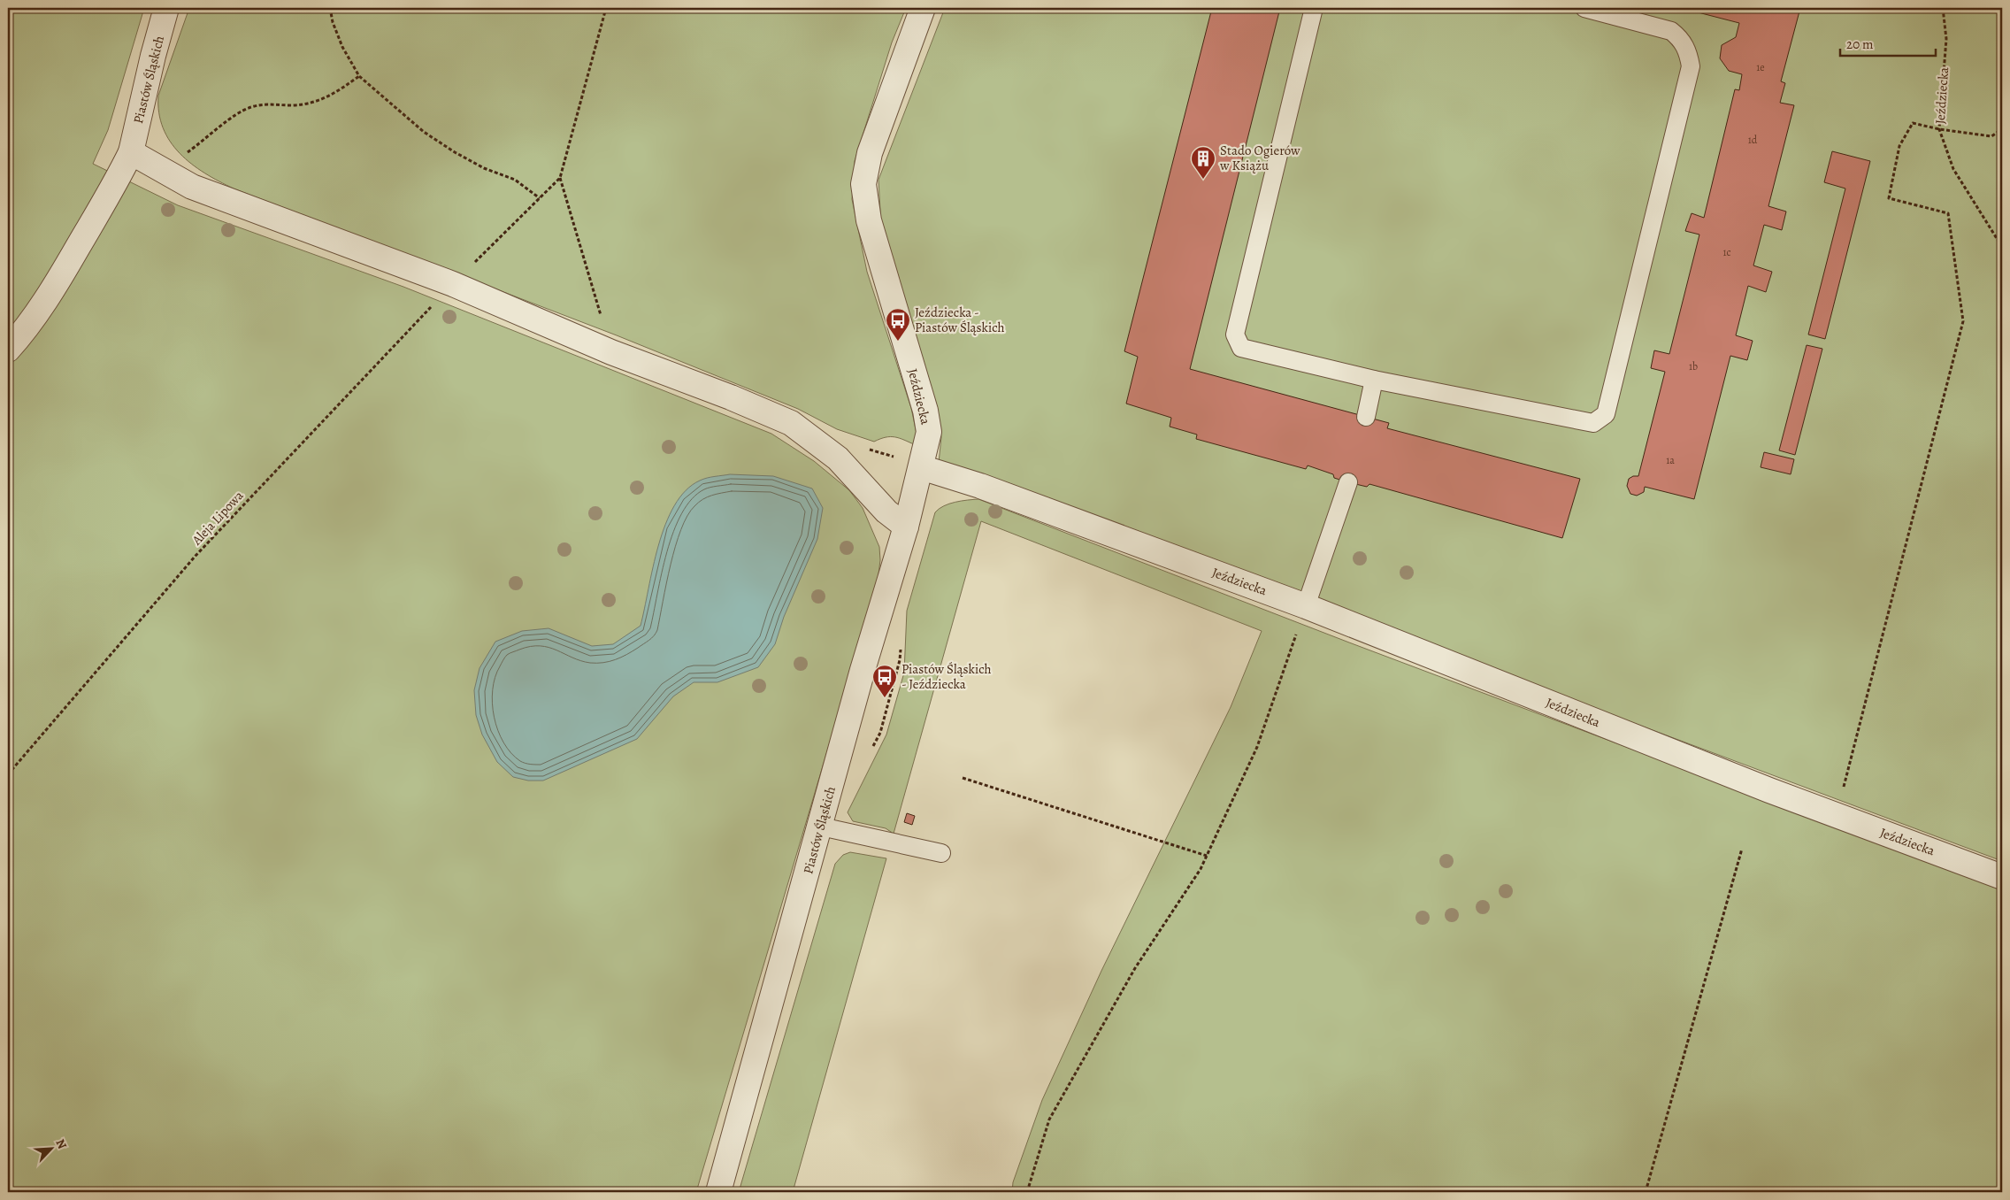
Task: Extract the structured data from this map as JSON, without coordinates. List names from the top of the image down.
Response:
{
  "streets": {
    "street": ["Piastów Śląskich", "Jeździecka"],
    "path": ["Aleja Lipowa"]
  },
  "crossings": [
    ["Piastów Śląskich", "Jeździecka"]
  ],
  "places": {
    "building": ["Stado Ogierów w Książu"],
    "bus stop": ["Jeździecka - Piastów Śląskich", "Piastów Śląskich - Jeździecka"]
  },
  "house_numbers": [
    "1e",
    "1d",
    "1c",
    "1b",
    "1a"
  ],
  "scale_bar": "20 m",
  "north": "top right"
}
